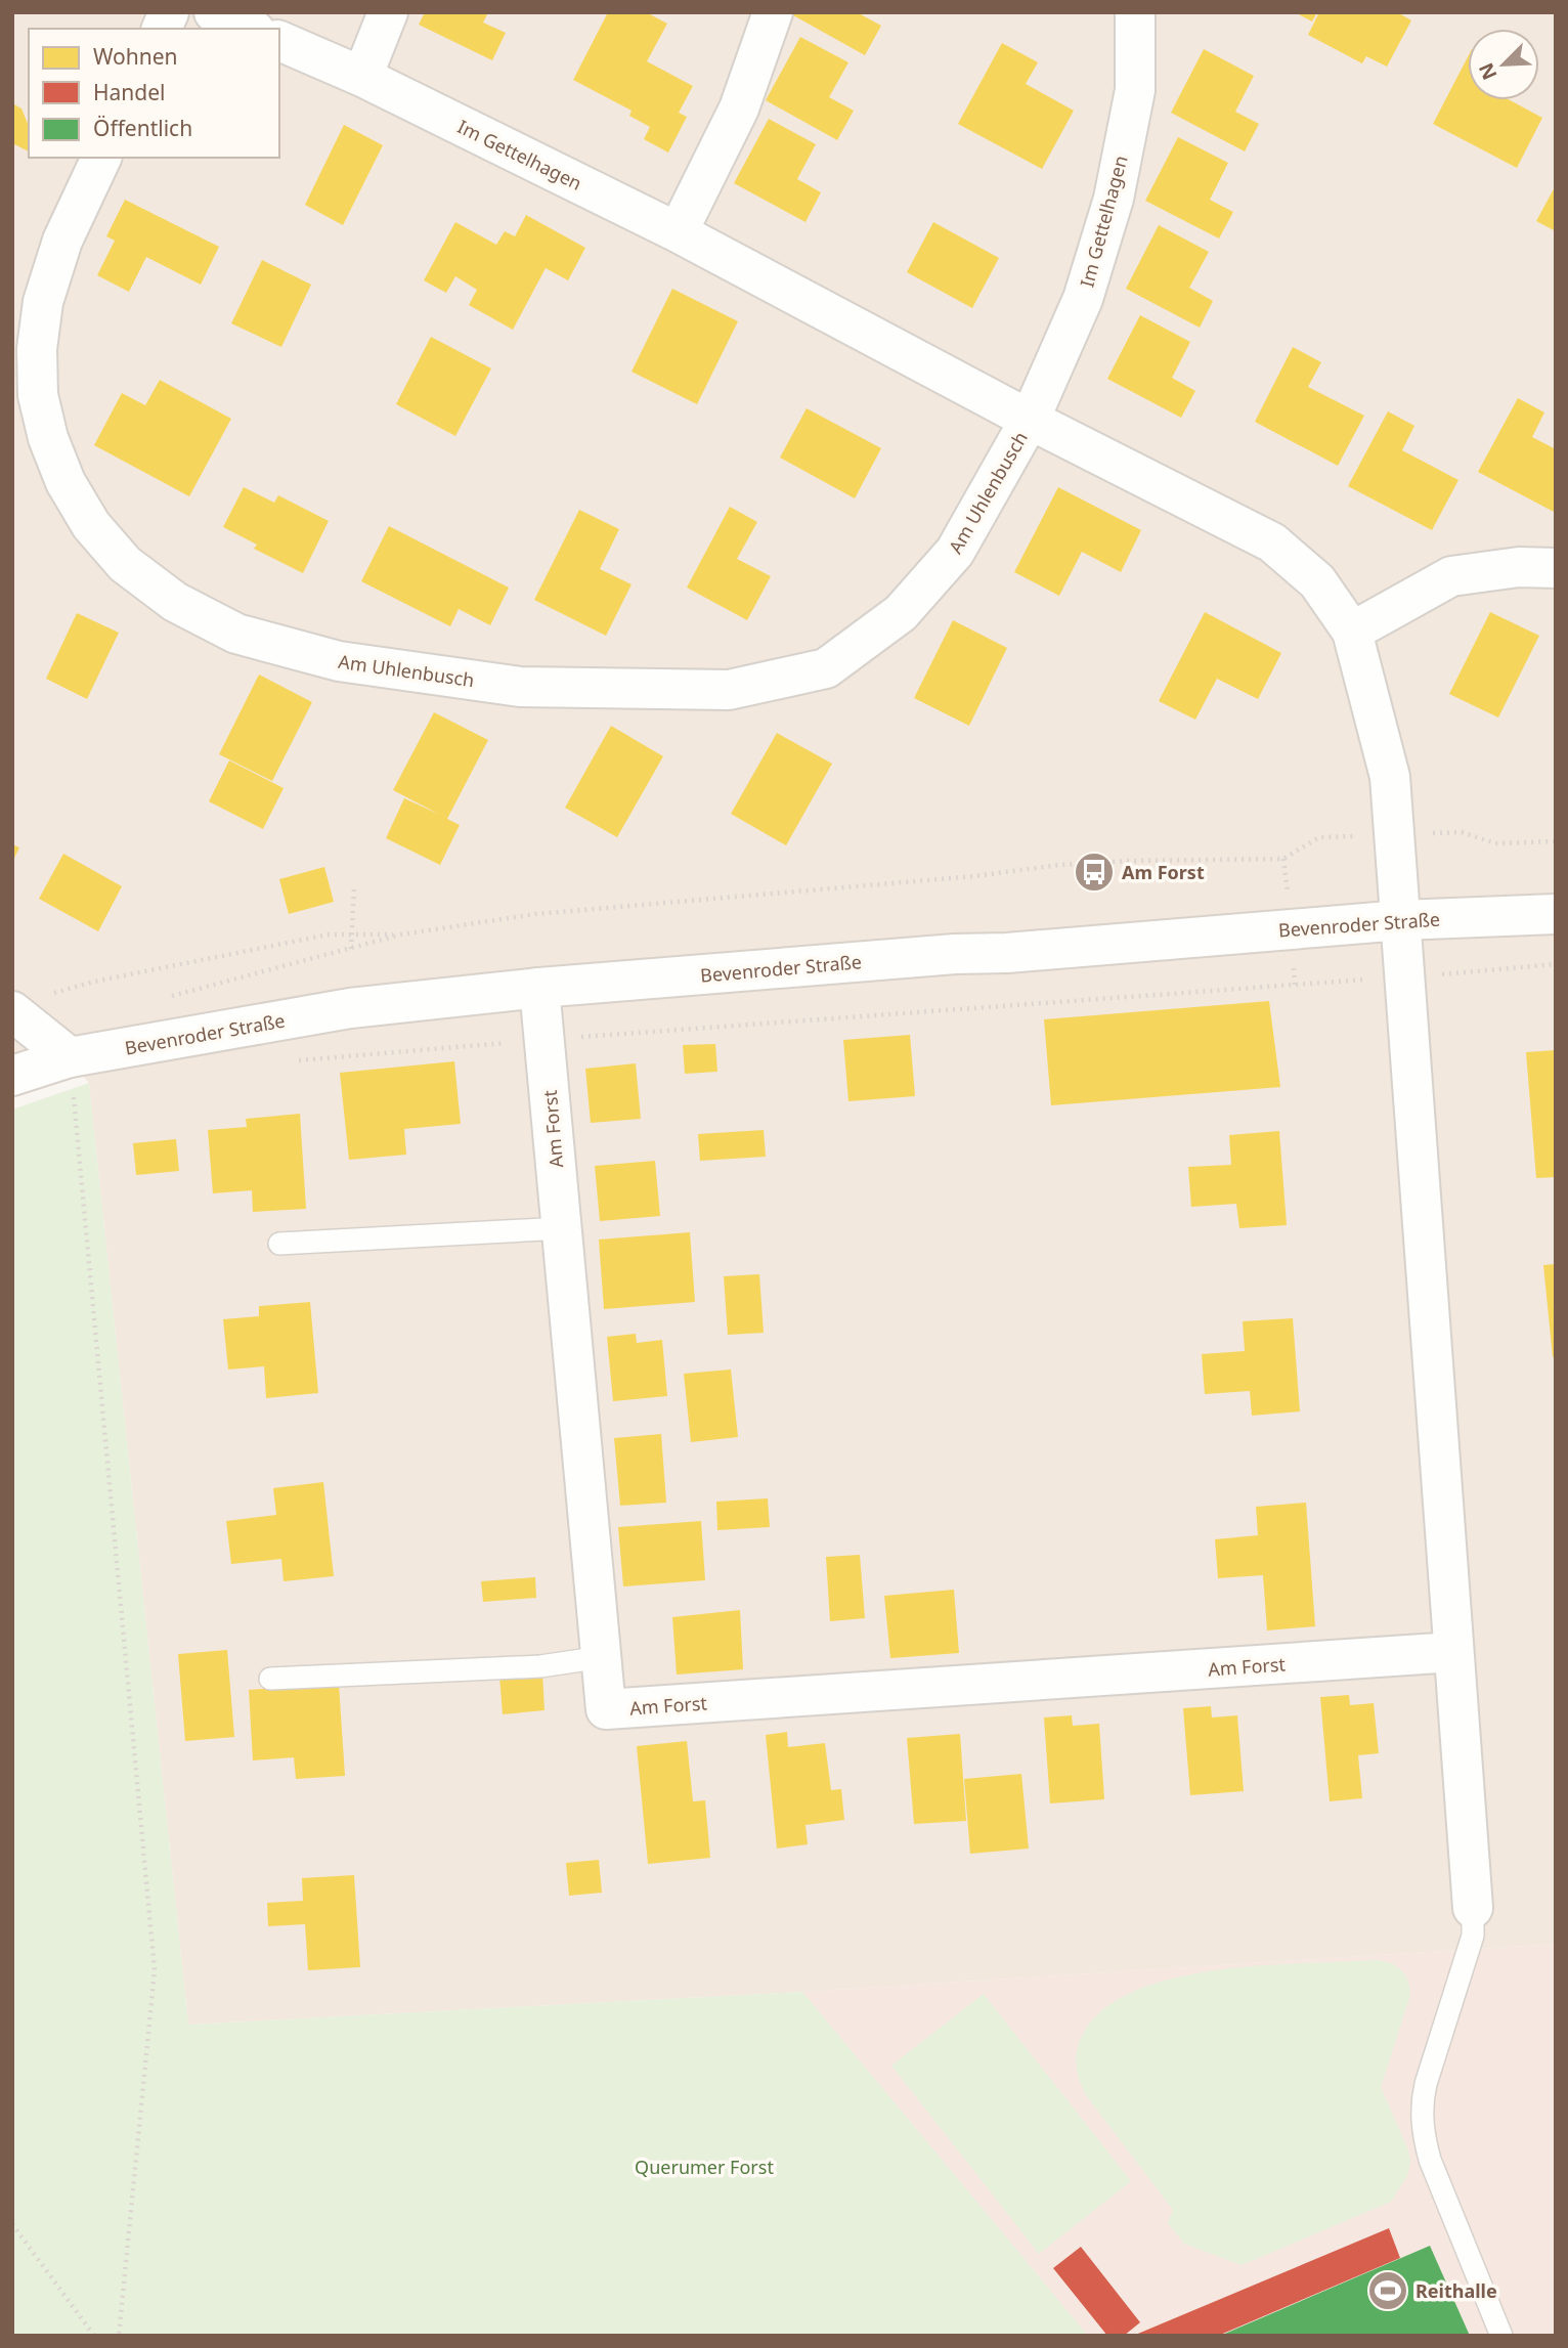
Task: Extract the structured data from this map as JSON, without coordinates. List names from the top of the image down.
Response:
{
  "streets": {
    "street": [
      "Im Gettelhagen",
      "Am Uhlenbusch",
      "Bevenroder Straße",
      "Am Forst"
    ]
  },
  "crossings": [
    ["Im Gettelhagen", "Am Uhlenbusch"],
    ["Im Gettelhagen", "Bevenroder Straße"],
    ["Bevenroder Straße", "Am Forst"]
  ],
  "parks": ["Querumer Forst"],
  "places": {
    "bus stop": ["Am Forst"],
    "sports": ["Reithalle"]
  },
  "legend": ["Wohnen", "Handel", "Öffentlich"],
  "north": "bottom left"
}
